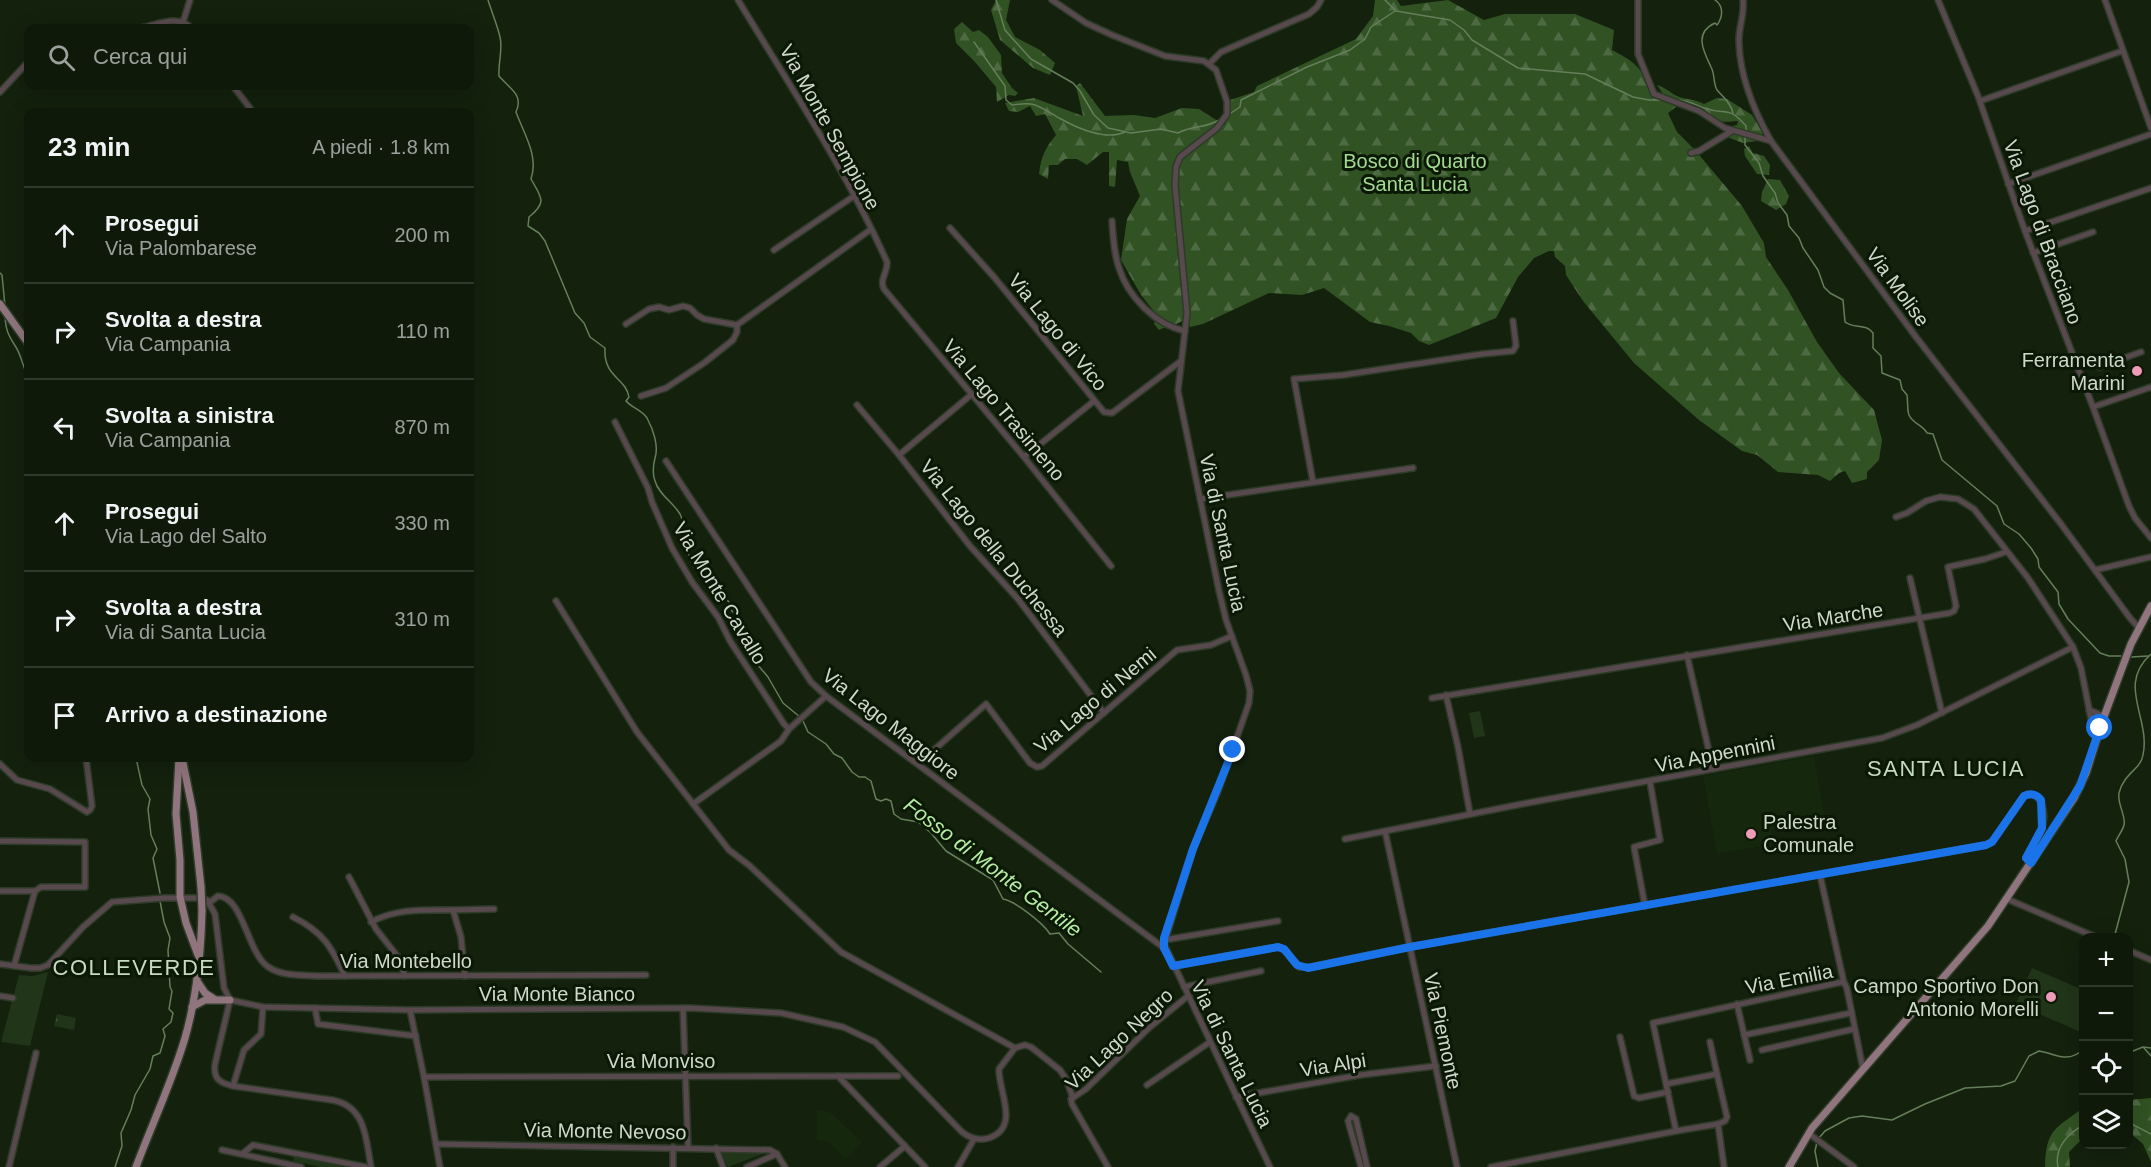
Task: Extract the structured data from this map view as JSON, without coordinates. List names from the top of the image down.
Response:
{
  "streets": {
    "street": [
      "Via Monte Sempione",
      "Via Lago di Bracciano",
      "Via Molise",
      "Via Lago di Vico",
      "Via Lago Trasimeno",
      "Via di Santa Lucia",
      "Via Lago della Duchessa",
      "Via Monte Cavallo",
      "Via Marche",
      "Via Lago di Nemi",
      "Via Lago Maggiore",
      "Via Appennini",
      "Via Montebello",
      "Via Emilia",
      "Via Monte Bianco",
      "Via Piemonte",
      "Via Lago Negro",
      "Via Monviso",
      "Via Alpi",
      "Via Monte Nevoso"
    ]
  },
  "crossings": [
    ["Via Monte Sempione", "Via Lago Trasimeno"],
    ["Via Lago di Vico", "Via di Santa Lucia"],
    ["Via di Santa Lucia", "Via Lago di Nemi"],
    ["Via di Santa Lucia", "Via Lago Maggiore"],
    ["Via di Santa Lucia", "Via Lago Negro"],
    ["Via di Santa Lucia", "Via Alpi"],
    ["Via Lago della Duchessa", "Via Lago di Nemi"],
    ["Via Lago di Nemi", "Via Lago Maggiore"],
    ["Via Appennini", "Via Piemonte"],
    ["Via Piemonte", "Via Alpi"]
  ],
  "districts": ["SANTA LUCIA", "COLLEVERDE"],
  "water": ["Fosso di Monte Gentile"],
  "parks": ["Bosco di Quarto Santa Lucia"],
  "places": ["Ferramenta Marini", "Palestra Comunale", "Campo Sportivo Don Antonio Morelli"],
  "page": {
    "search": "Cerca qui",
    "heading": ["23 min", "A piedi · 1.8 km"],
    "list": [
      ["Prosegui", "Via Palombarese", "200 m"],
      ["Svolta a destra", "Via Campania", "110 m"],
      ["Svolta a sinistra", "Via Campania", "870 m"],
      ["Prosegui", "Via Lago del Salto", "330 m"],
      ["Svolta a destra", "Via di Santa Lucia", "310 m"],
      "Arrivo a destinazione"
    ],
    "map_buttons": ["+", "−"]
  }
}
